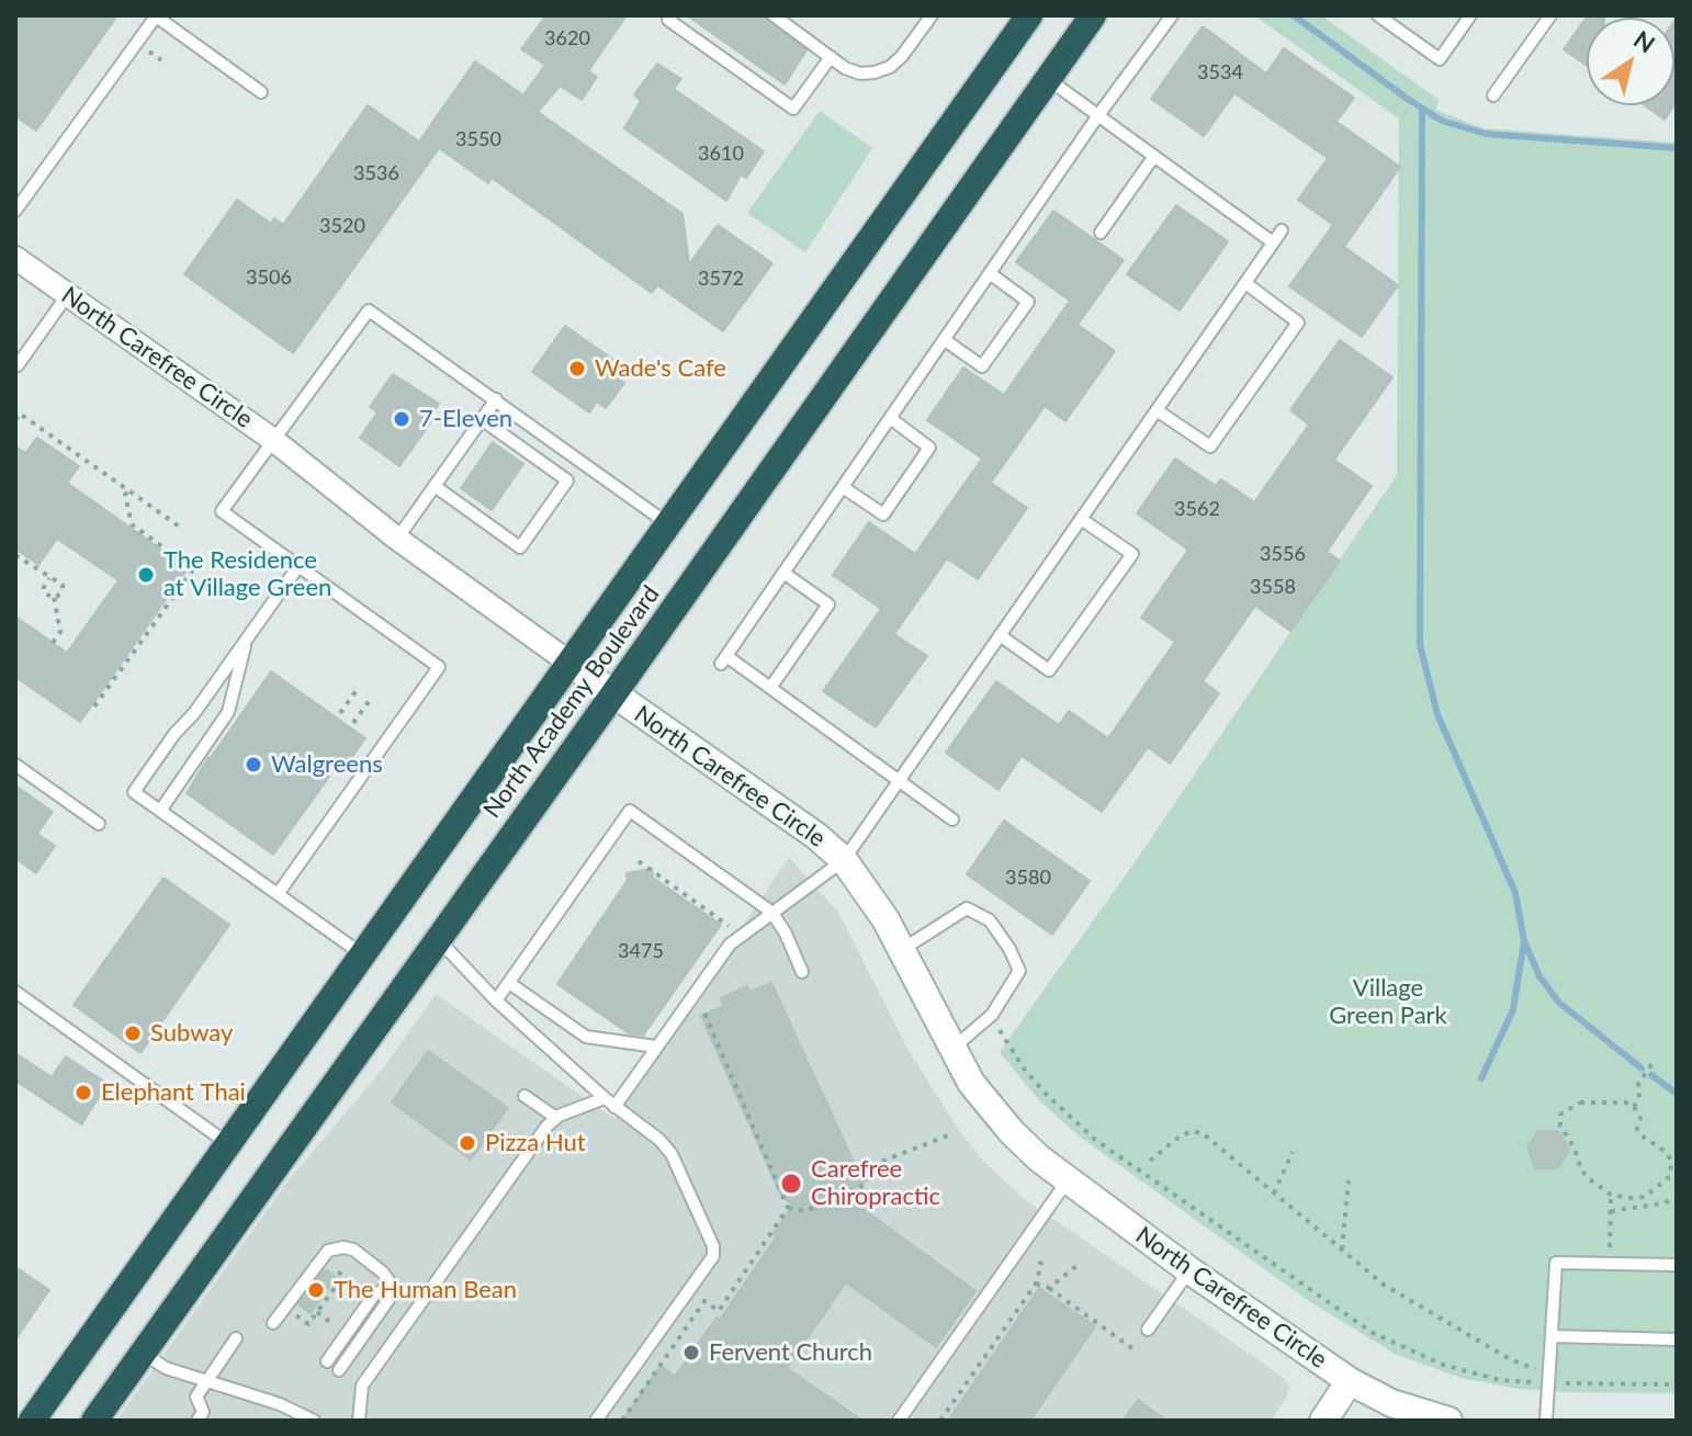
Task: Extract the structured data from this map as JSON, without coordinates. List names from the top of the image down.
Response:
{
  "streets": {
    "highway": ["North Academy Boulevard"],
    "main road": ["North Carefree Circle"]
  },
  "crossings": [
    ["North Carefree Circle", "North Academy Boulevard"]
  ],
  "parks": ["Village Green Park"],
  "places": [
    "Wade's Cafe",
    "7-Eleven",
    "The Residence at Village Green",
    "Walgreens",
    "Subway",
    "Elephant Thai",
    "Pizza Hut",
    "Carefree Chiropractic",
    "The Human Bean",
    "Fervent Church"
  ],
  "house_numbers": [
    "3620",
    "3534",
    "3550",
    "3610",
    "3536",
    "3520",
    "3506",
    "3572",
    "3562",
    "3556",
    "3558",
    "3580",
    "3475"
  ],
  "north": "top right"
}
